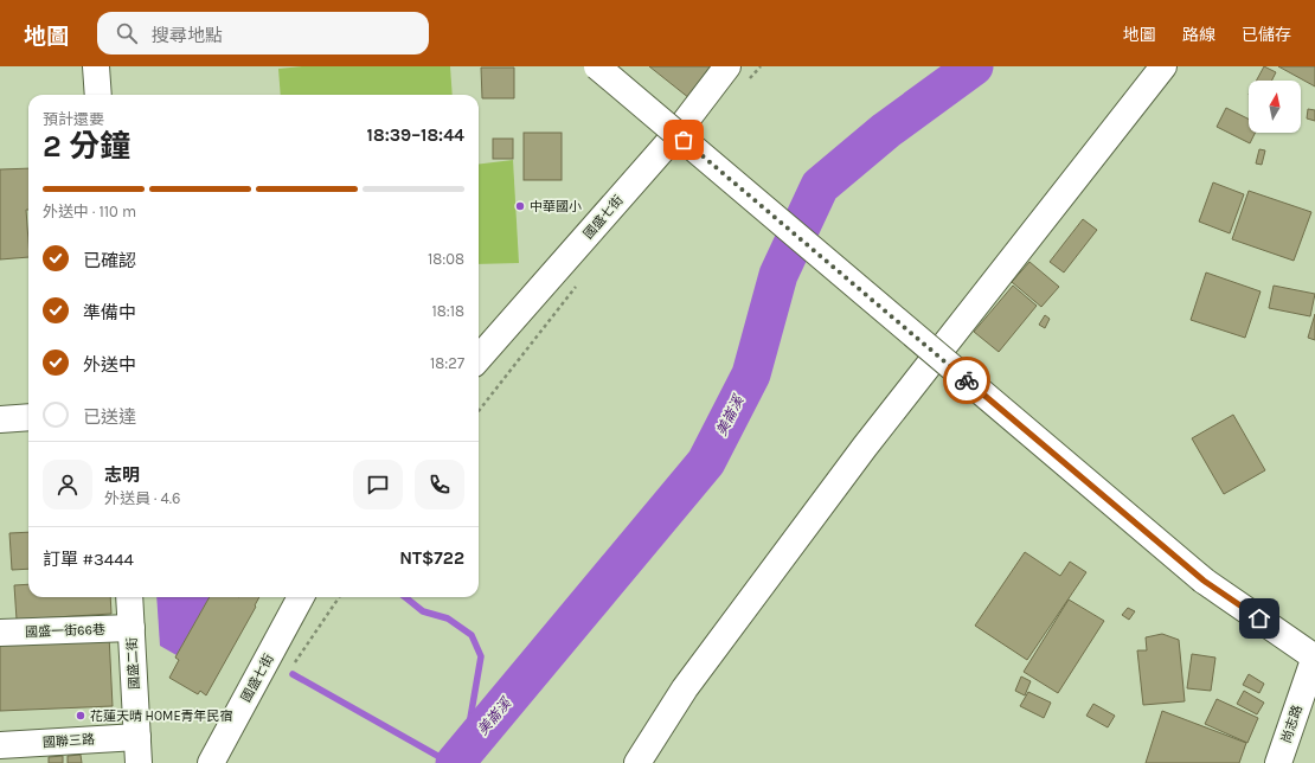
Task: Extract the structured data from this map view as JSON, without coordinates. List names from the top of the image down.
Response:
{
  "streets": {
    "street": [
      "國盛七街",
      "國盛一街66巷",
      "國盛二街",
      "尚志路",
      "國聯三路"
    ]
  },
  "crossings": [
    ["國盛一街66巷", "國盛二街"],
    ["國盛二街", "國聯三路"]
  ],
  "water": ["美崙溪"],
  "places": ["中華國小", "花蓮天晴 HOME青年民宿"],
  "north": "top",
  "page": {
    "header": "地圖",
    "search": "搜尋地點",
    "nav": ["地圖", "路線", "已儲存"],
    "heading": ["2 分鐘", "預計還要", "18:39–18:44"],
    "panel": [
      "志明",
      "外送員 · 4.6",
      "訂單 #3444",
      "NT$722"
    ],
    "bar": "外送中 · 110 m",
    "list": [
      ["已確認", "18:08"],
      ["準備中", "18:18"],
      ["外送中", "18:27"],
      "已送達"
    ]
  }
}
